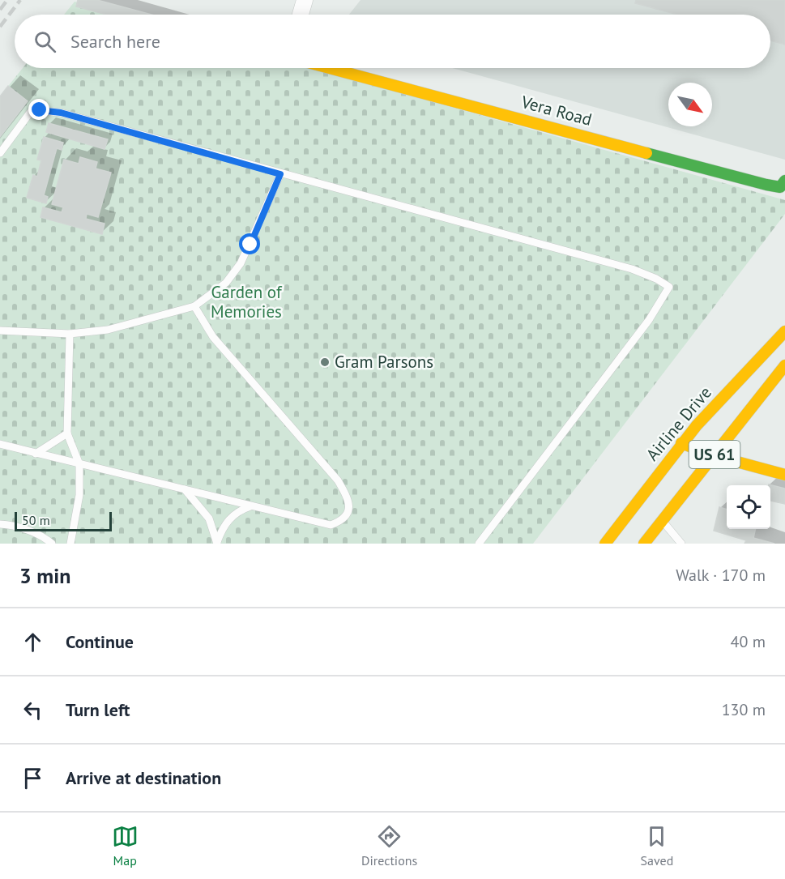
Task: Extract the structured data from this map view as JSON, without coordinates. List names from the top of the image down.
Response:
{
  "streets": {
    "main road": ["Vera Road", "Airline Drive", "US 61"]
  },
  "parks": ["Garden of Memories"],
  "places": ["Gram Parsons"],
  "scale_bar": "50 m",
  "north": "bottom right",
  "page": {
    "search": "Search here",
    "scale": "50 m",
    "heading": ["3 min", "Walk · 170 m"],
    "list": [
      ["Continue", "40 m"],
      ["Turn left", "130 m"],
      "Arrive at destination"
    ],
    "nav": ["Map", "Directions", "Saved"]
  }
}
